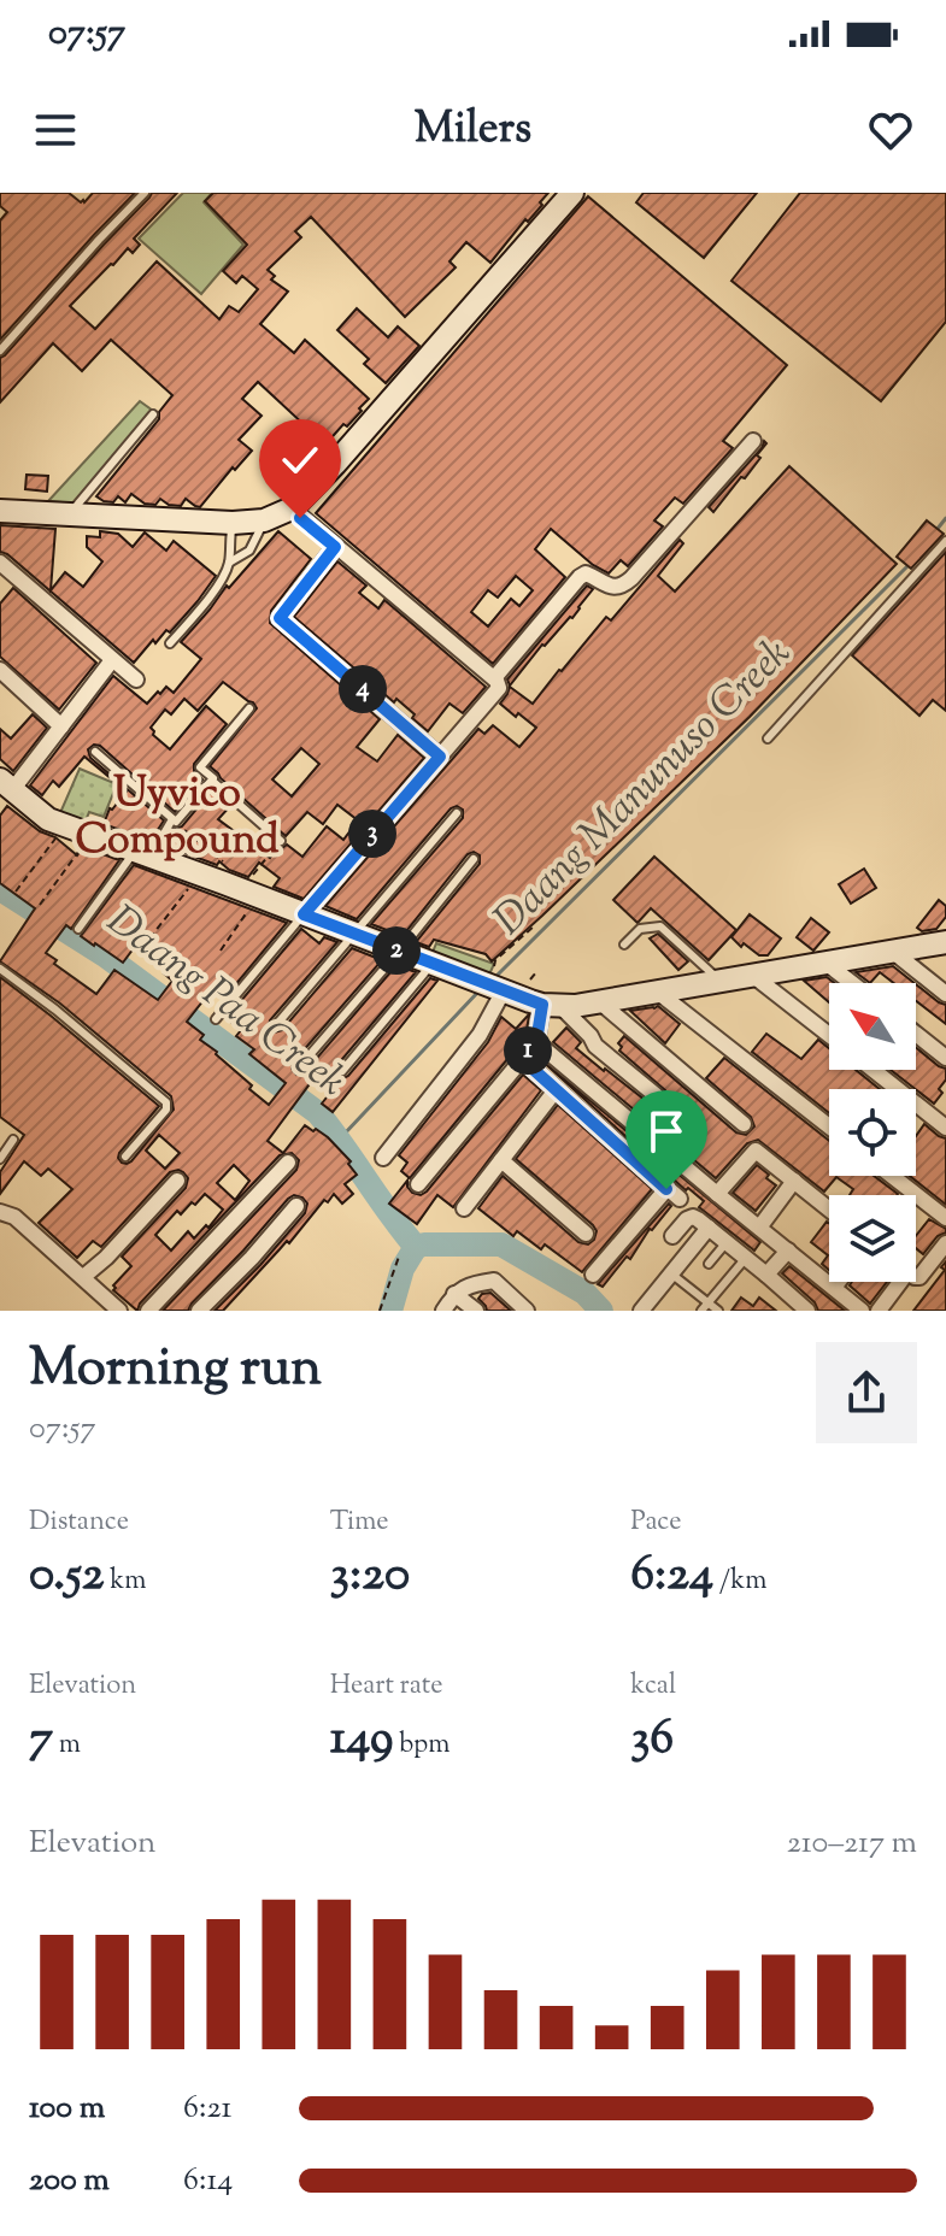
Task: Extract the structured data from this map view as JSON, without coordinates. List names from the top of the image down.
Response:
{
  "districts": ["Uyvico Compound"],
  "water": ["Daang Manunuso Creek", "Daang Paa Creek"],
  "north": "top left",
  "page": {
    "status": "07:57",
    "header": "Milers",
    "pins": [
      "4",
      "3",
      "2",
      "1"
    ],
    "heading": ["Morning run", "07:57"],
    "stats": [
      ["Distance", "0.52 km"],
      ["Time", "3:20"],
      ["Pace", "6:24 /km"],
      ["Elevation", "7 m"],
      ["Heart rate", "149 bpm"],
      ["kcal", "36"]
    ],
    "chart": ["Elevation", "210–217 m"],
    "list": [
      {
        "name": "100 m",
        "note": "6:21"
      },
      {
        "name": "200 m",
        "note": "6:14"
      }
    ]
  }
}
